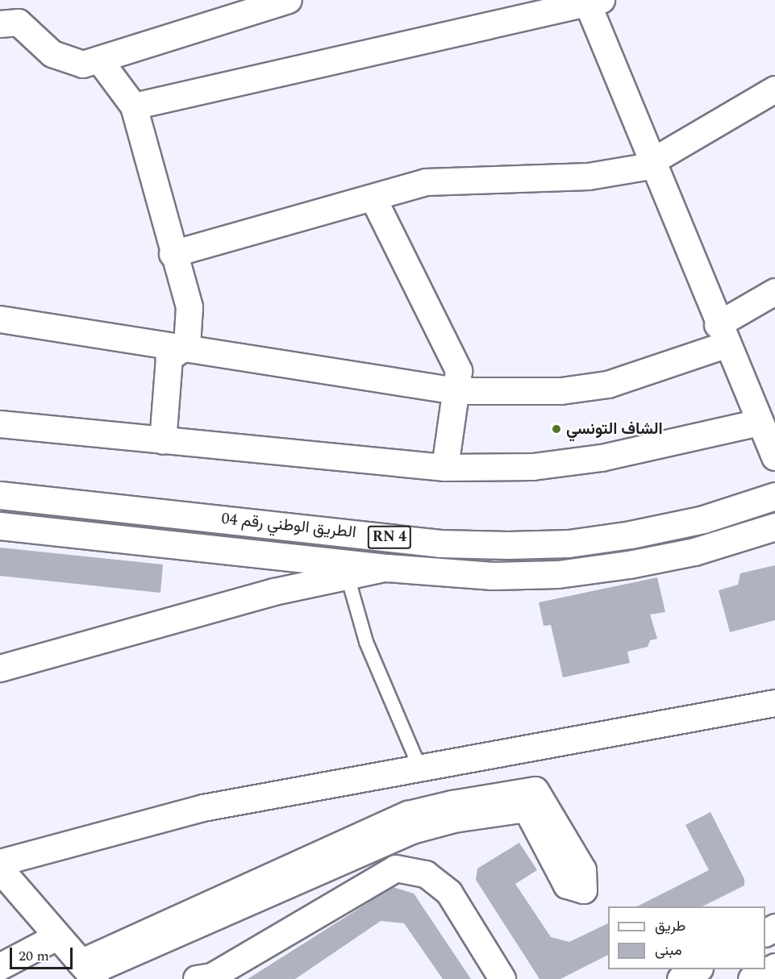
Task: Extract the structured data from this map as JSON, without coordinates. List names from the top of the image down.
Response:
{
  "streets": {
    "main road": ["الطريق الوطني رقم 04", "RN 4"]
  },
  "places": ["الشاف التونسي"],
  "legend": ["طريق", "مبنى"],
  "scale_bar": "20 m"
}
